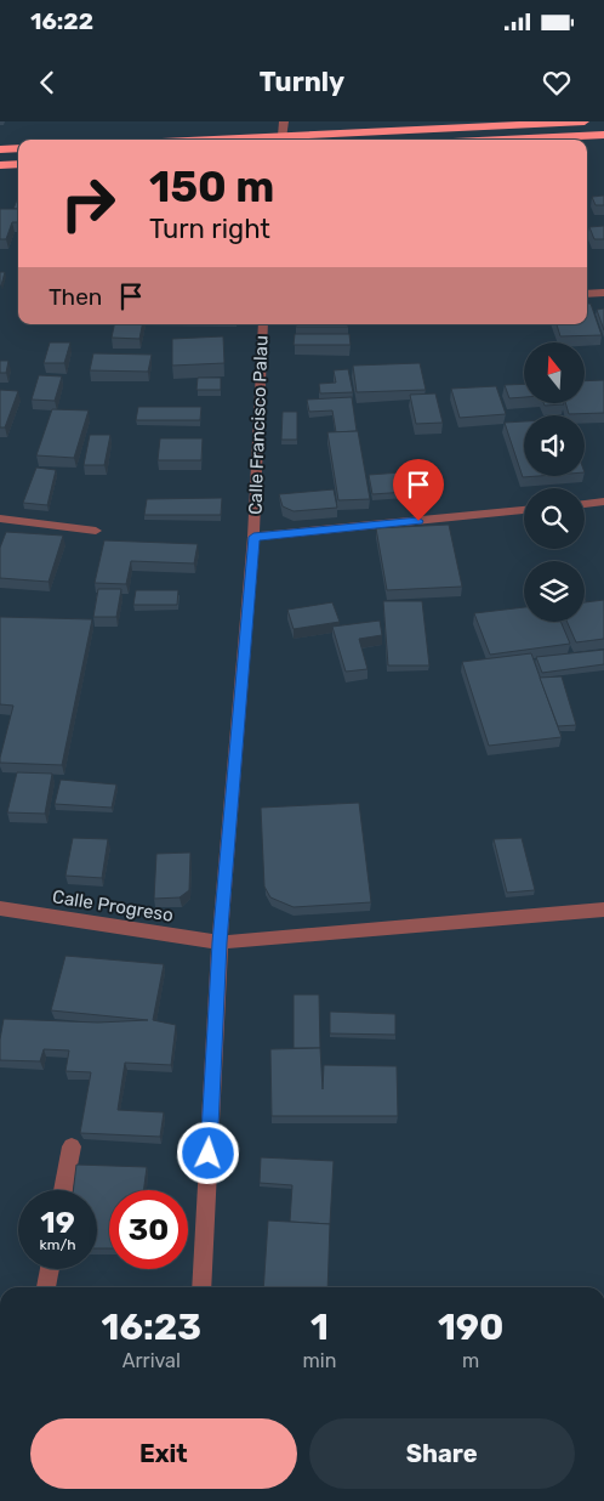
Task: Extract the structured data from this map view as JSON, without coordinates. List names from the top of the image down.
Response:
{
  "streets": {
    "street": ["Calle Francisco Palau", "Calle Progreso"]
  },
  "crossings": [
    ["Calle Francisco Palau", "Calle Progreso"]
  ],
  "north": "top",
  "page": {
    "status": "16:22",
    "header": "Turnly",
    "turn": ["150 m", "Turn right"],
    "then": "Then",
    "speed": "19 km/h",
    "limit": "30",
    "eta": [
      "16:23",
      "Arrival",
      "1",
      "min",
      "190",
      "m"
    ],
    "buttons": ["Exit", "Share"]
  }
}
